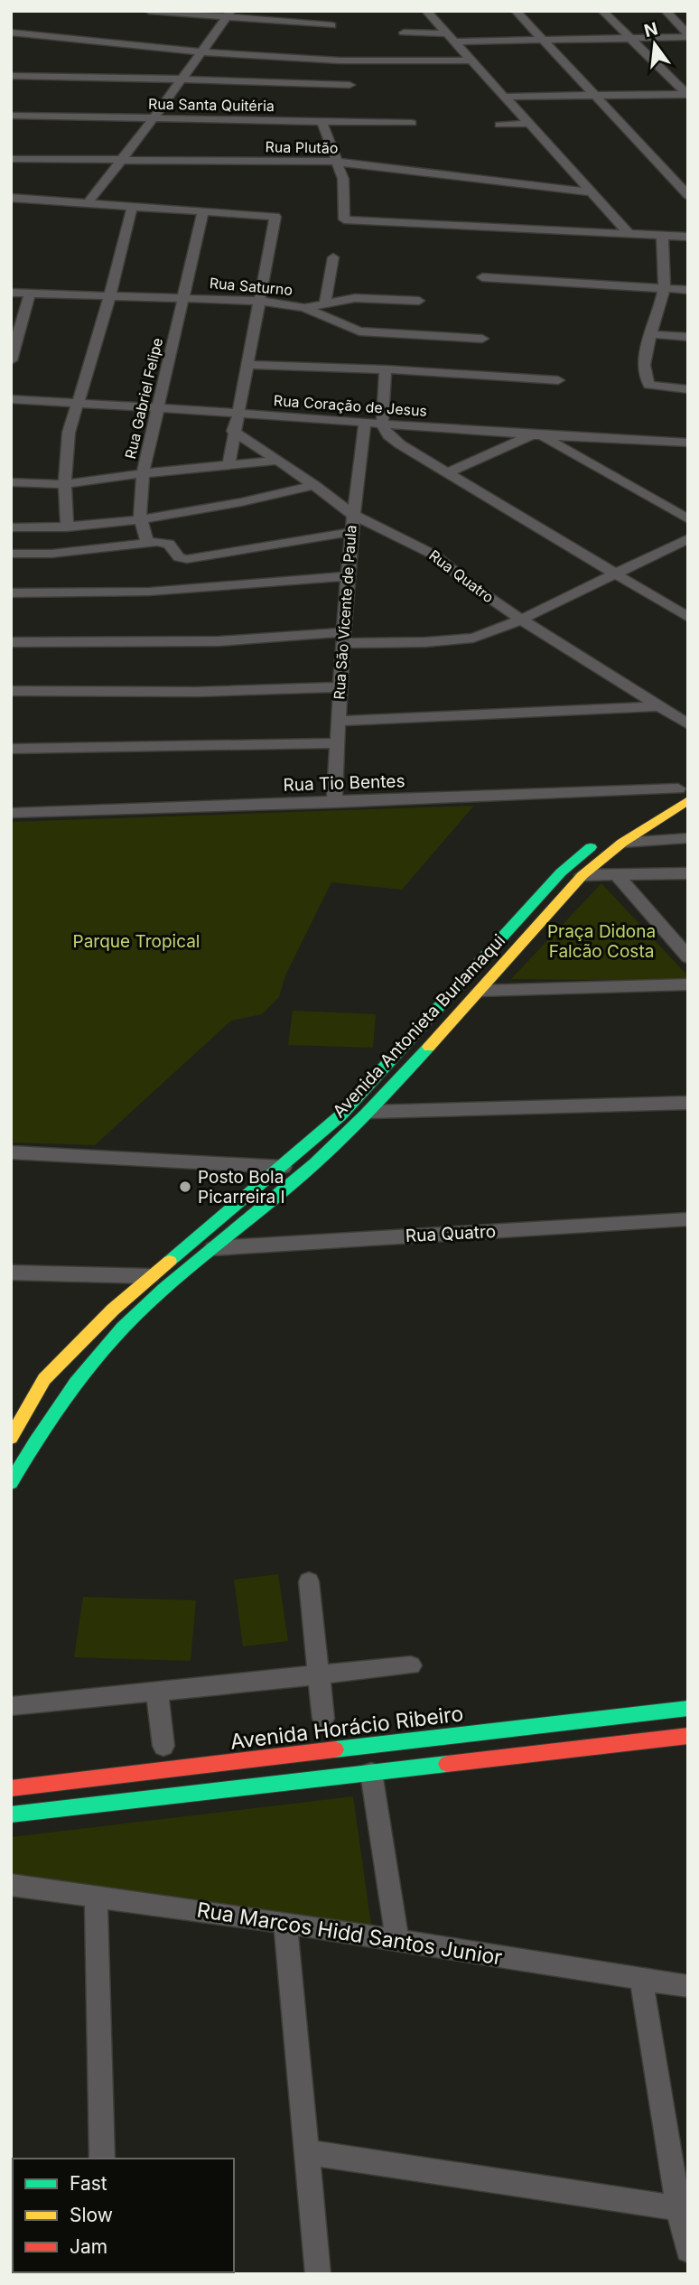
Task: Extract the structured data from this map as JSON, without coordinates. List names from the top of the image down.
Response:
{
  "streets": {
    "main road": ["Avenida Antonieta Burlamaqui", "Avenida Horácio Ribeiro"],
    "street": [
      "Rua Santa Quitéria",
      "Rua Plutão",
      "Rua Saturno",
      "Rua Gabriel Felipe",
      "Rua Coração de Jesus",
      "Rua Quatro",
      "Rua São Vicente de Paula",
      "Rua Tio Bentes",
      "Rua Marcos Hidd Santos Junior"
    ]
  },
  "crossings": [
    ["Rua Saturno", "Rua Gabriel Felipe"],
    ["Rua Gabriel Felipe", "Rua Coração de Jesus"],
    ["Rua Coração de Jesus", "Rua São Vicente de Paula"],
    ["Rua Quatro", "Rua São Vicente de Paula"],
    ["Rua Quatro", "Avenida Antonieta Burlamaqui"],
    ["Rua São Vicente de Paula", "Rua Tio Bentes"],
    ["Rua Tio Bentes", "Avenida Antonieta Burlamaqui"]
  ],
  "parks": ["Praça Didona Falcão Costa", "Parque Tropical"],
  "places": ["Posto Bola Picarreira I"],
  "legend": ["Fast", "Slow", "Jam"],
  "north": "top"
}
